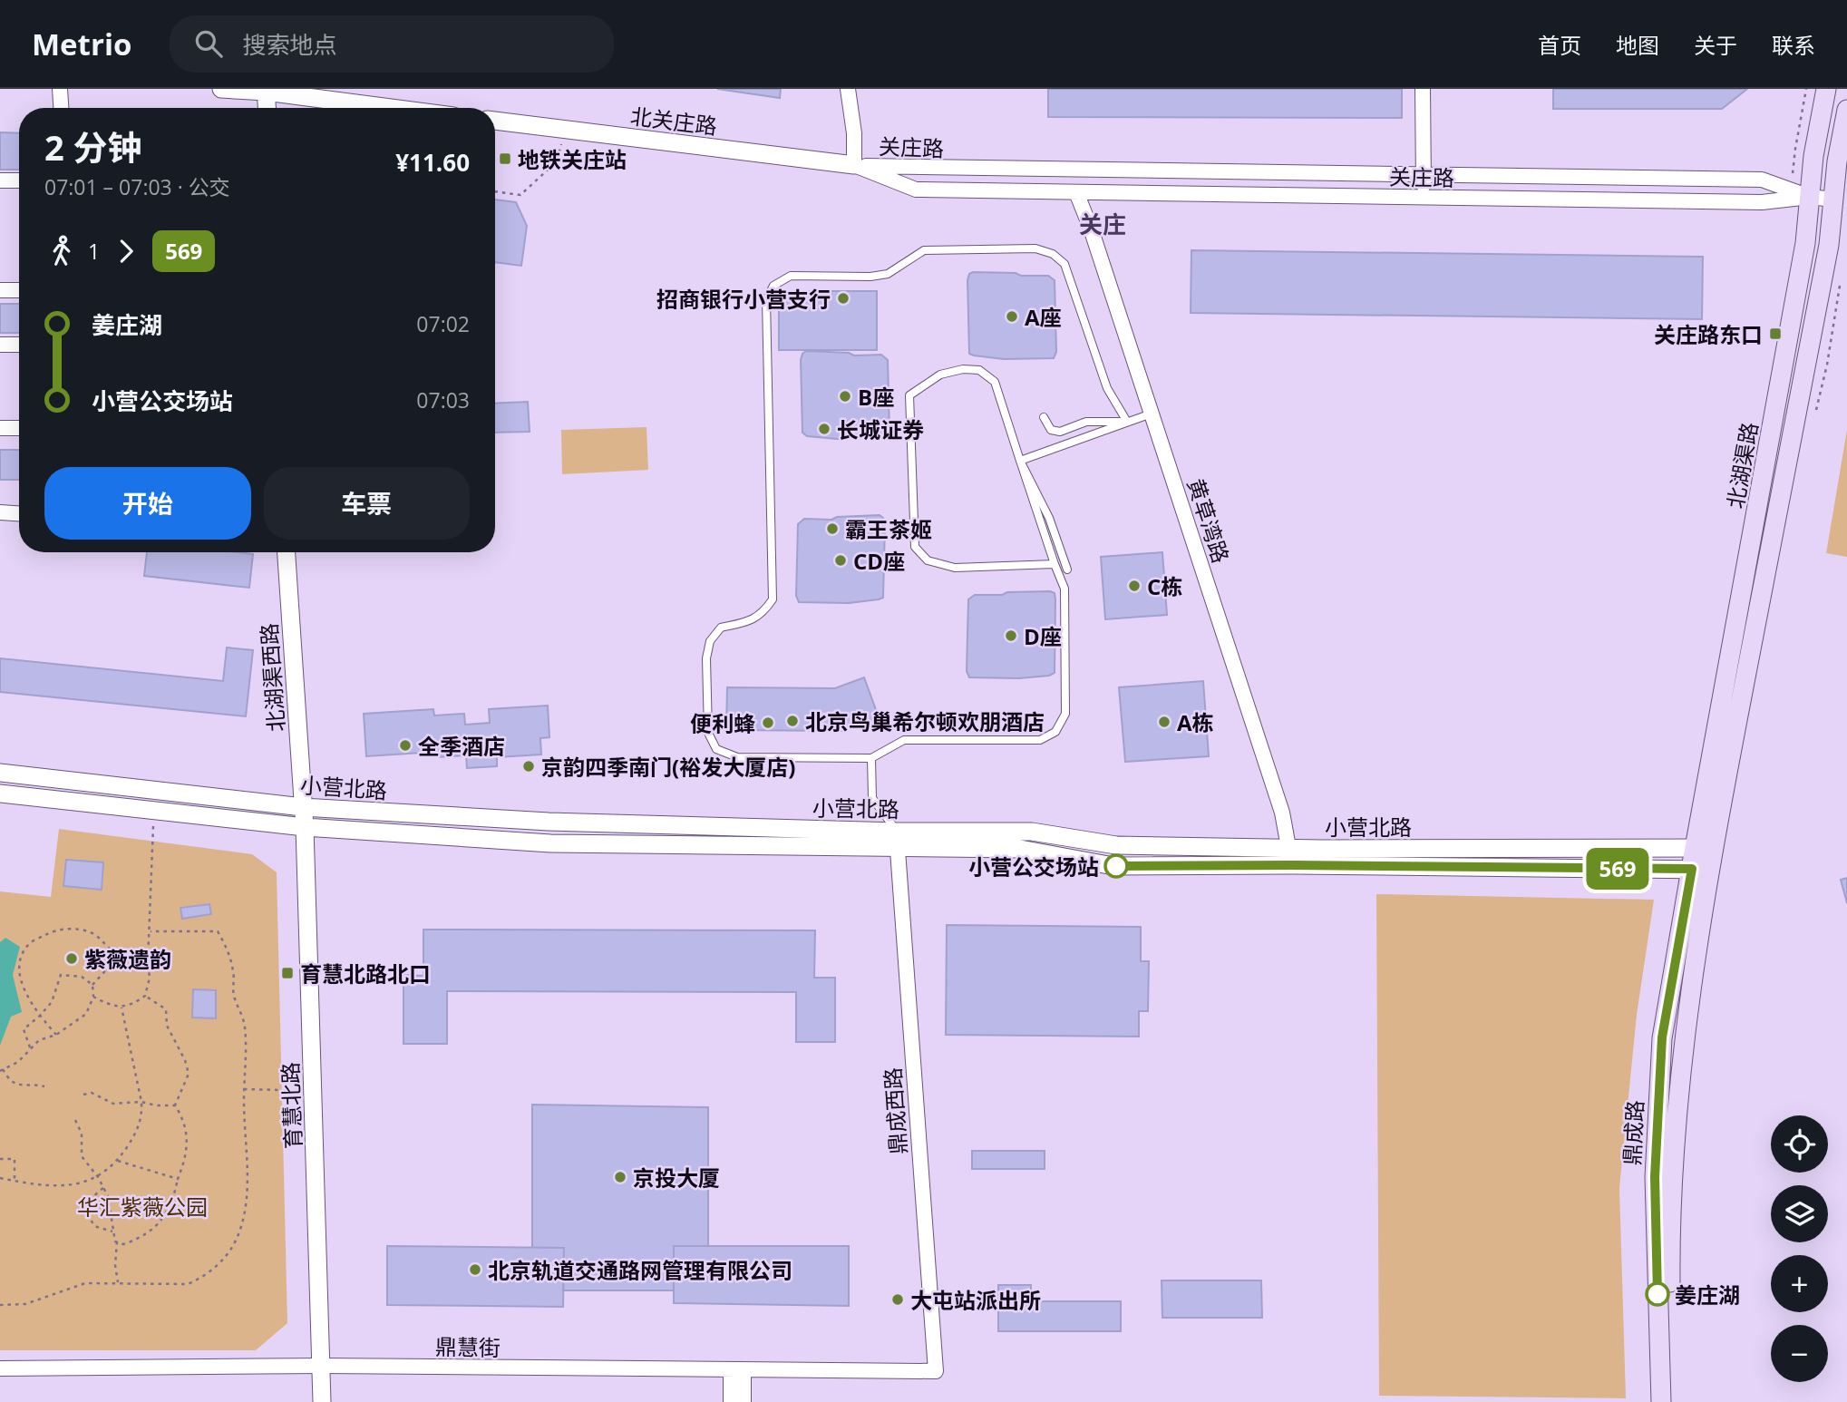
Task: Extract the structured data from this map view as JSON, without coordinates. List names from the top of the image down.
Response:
{
  "streets": {
    "main road": ["北湖渠路", "鼎成路"],
    "street": [
      "北关庄路",
      "关庄路",
      "黄草湾路",
      "北湖渠西路",
      "小营北路",
      "育慧北路",
      "鼎成西路",
      "鼎慧街"
    ]
  },
  "crossings": [
    ["北关庄路", "关庄路"],
    ["关庄路", "北湖渠路"],
    ["关庄路", "黄草湾路"],
    ["北湖渠路", "小营北路"],
    ["黄草湾路", "小营北路"],
    ["北湖渠西路", "小营北路"],
    ["北湖渠西路", "育慧北路"],
    ["小营北路", "育慧北路"],
    ["小营北路", "鼎成西路"],
    ["小营北路", "鼎成路"],
    ["育慧北路", "鼎慧街"],
    ["鼎成西路", "鼎慧街"]
  ],
  "districts": ["关庄"],
  "parks": ["华汇紫薇公园"],
  "places": {
    "transit": ["地铁关庄站", "关庄路东口", "育慧北路北口"],
    "other": [
      "招商银行小营支行",
      "A座",
      "B座",
      "长城证券",
      "霸王茶姬",
      "CD座",
      "C栋",
      "D座",
      "北京鸟巢希尔顿欢朋酒店",
      "A栋",
      "便利蜂",
      "全季酒店",
      "京韵四季南门(裕发大厦店)",
      "小营公交场站",
      "紫薇遗韵",
      "京投大厦",
      "北京轨道交通路网管理有限公司",
      "姜庄湖",
      "大屯站派出所"
    ]
  },
  "lines": ["bus line 569"],
  "page": {
    "header": "Metrio",
    "search": "搜索地点",
    "nav": [
      "首页",
      "地图",
      "关于",
      "联系"
    ],
    "on_map": "569",
    "heading": ["2 分钟", "07:01 – 07:03 · 公交", "¥11.60"],
    "legs": ["1", "569"],
    "list": [
      {
        "name": "姜庄湖",
        "value": "07:02"
      },
      {
        "name": "小营公交场站",
        "value": "07:03"
      }
    ],
    "buttons": ["开始", "车票"],
    "map_buttons": ["+", "−"]
  }
}
